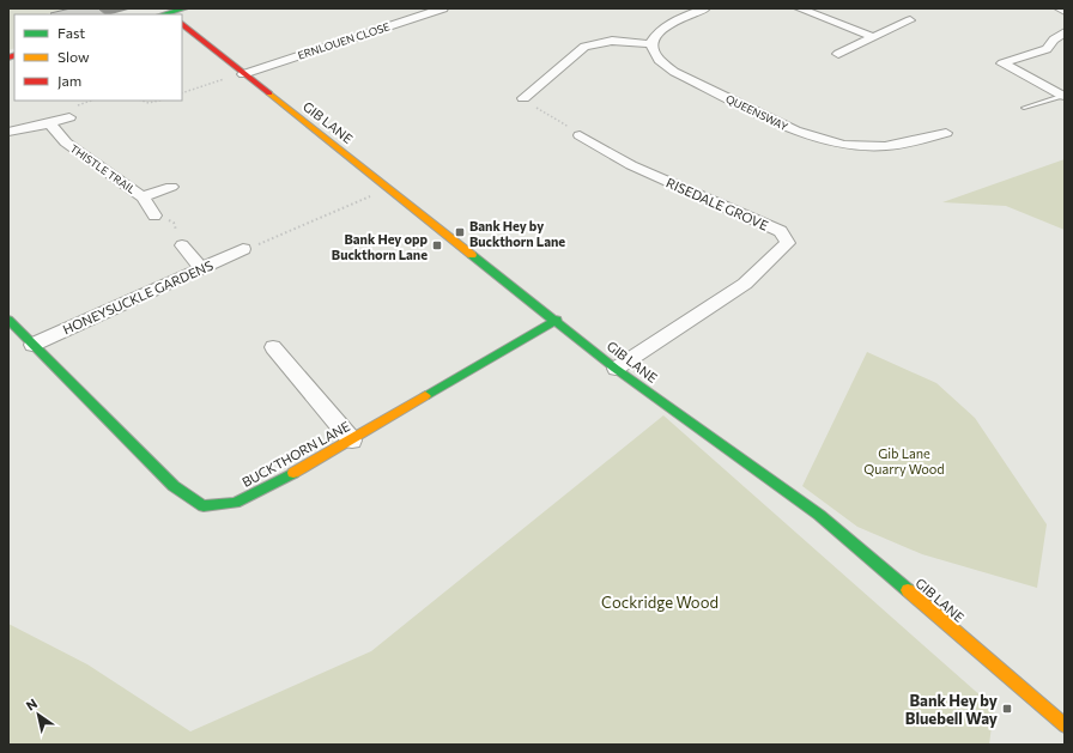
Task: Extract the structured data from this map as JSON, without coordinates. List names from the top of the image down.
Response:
{
  "streets": {
    "street": [
      "ERNLOUEN CLOSE",
      "QUEENSWAY",
      "GIB LANE",
      "THISTLE TRAIL",
      "RISEDALE GROVE",
      "HONEYSUCKLE GARDENS",
      "BUCKTHORN LANE"
    ]
  },
  "crossings": [
    ["ERNLOUEN CLOSE", "GIB LANE"],
    ["GIB LANE", "RISEDALE GROVE"],
    ["GIB LANE", "BUCKTHORN LANE"],
    ["HONEYSUCKLE GARDENS", "BUCKTHORN LANE"]
  ],
  "parks": ["Gib Lane Quarry Wood", "Cockridge Wood"],
  "places": {
    "transit": ["Bank Hey by Buckthorn Lane", "Bank Hey opp Buckthorn Lane", "Bank Hey by Bluebell Way"]
  },
  "legend": ["Fast", "Slow", "Jam"],
  "north": "top left"
}
